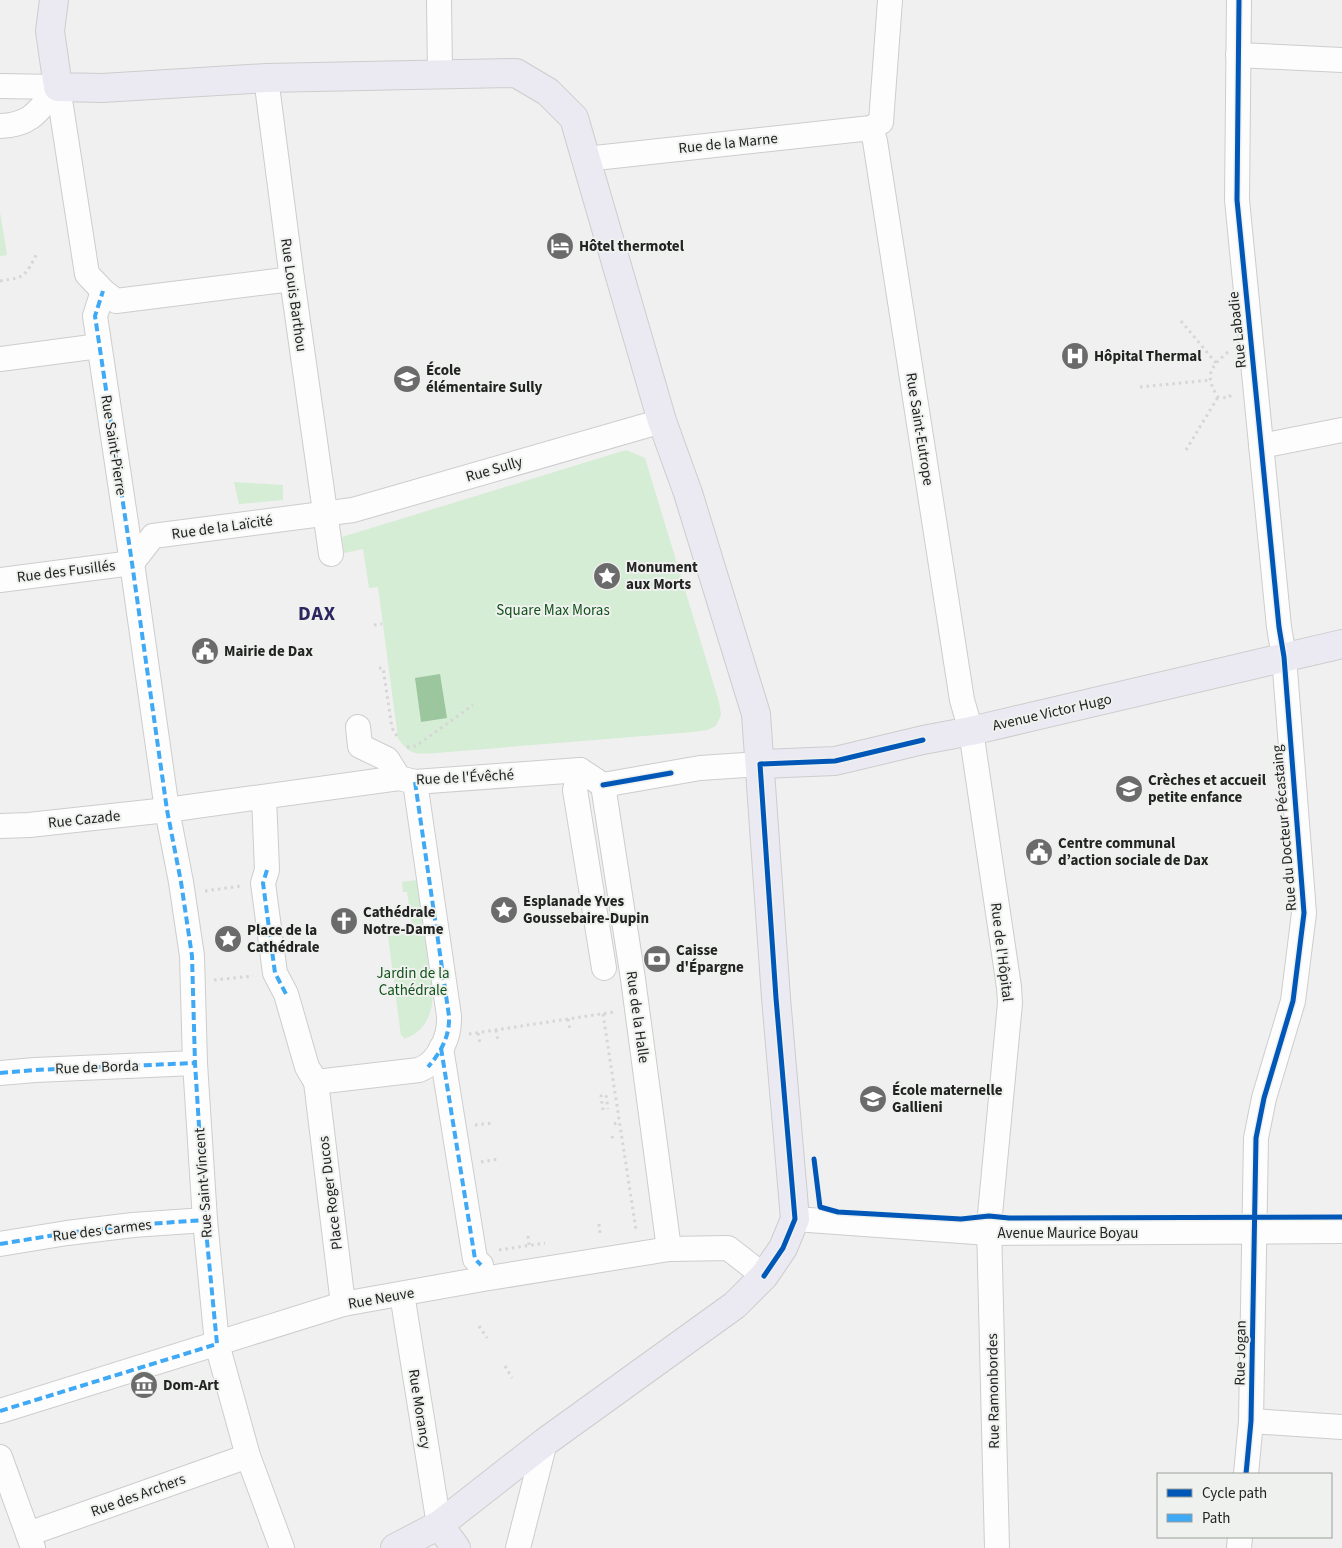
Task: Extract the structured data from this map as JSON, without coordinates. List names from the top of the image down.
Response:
{
  "streets": {
    "main road": ["Avenue Victor Hugo"],
    "street": [
      "Rue de la Marne",
      "Rue Louis Barthou",
      "Rue Labadie",
      "Rue Saint-Eutrope",
      "Rue Saint-Pierre",
      "Rue Sully",
      "Rue de la Laïcité",
      "Rue des Fusillés",
      "Rue de l'Évêché",
      "Rue Cazade",
      "Rue du Docteur Pécastaing",
      "Rue de l'Hôpital",
      "Rue de la Halle",
      "Rue de Borda",
      "Rue Saint-Vincent",
      "Place Roger Ducos",
      "Rue des Carmes",
      "Avenue Maurice Boyau",
      "Rue Neuve",
      "Rue Jogan",
      "Rue Ramonbordes",
      "Rue Morancy",
      "Rue des Archers"
    ]
  },
  "crossings": [
    ["Rue de la Marne", "Rue Saint-Eutrope"],
    ["Rue Louis Barthou", "Rue Sully"],
    ["Rue Louis Barthou", "Rue de la Laïcité"],
    ["Rue Labadie", "Avenue Victor Hugo"],
    ["Rue Labadie", "Rue du Docteur Pécastaing"],
    ["Rue Saint-Eutrope", "Avenue Victor Hugo"],
    ["Rue Saint-Eutrope", "Rue de l'Hôpital"],
    ["Rue Saint-Pierre", "Rue de la Laïcité"],
    ["Rue Saint-Pierre", "Rue des Fusillés"],
    ["Rue Saint-Pierre", "Rue de l'Évêché"],
    ["Rue Saint-Pierre", "Rue Cazade"],
    ["Rue Saint-Pierre", "Rue Saint-Vincent"],
    ["Rue Sully", "Rue de la Laïcité"],
    ["Rue de la Laïcité", "Rue des Fusillés"],
    ["Avenue Victor Hugo", "Rue du Docteur Pécastaing"],
    ["Avenue Victor Hugo", "Rue de l'Hôpital"],
    ["Rue de l'Évêché", "Rue Cazade"],
    ["Rue de l'Évêché", "Rue Saint-Vincent"],
    ["Rue Cazade", "Rue Saint-Vincent"],
    ["Rue du Docteur Pécastaing", "Avenue Maurice Boyau"],
    ["Rue du Docteur Pécastaing", "Rue Jogan"],
    ["Rue de l'Hôpital", "Avenue Maurice Boyau"],
    ["Rue de l'Hôpital", "Rue Ramonbordes"],
    ["Rue de la Halle", "Rue Neuve"],
    ["Rue de Borda", "Rue Saint-Vincent"],
    ["Rue Saint-Vincent", "Rue des Carmes"],
    ["Rue Saint-Vincent", "Rue Neuve"],
    ["Rue Saint-Vincent", "Rue des Archers"],
    ["Place Roger Ducos", "Rue Neuve"],
    ["Avenue Maurice Boyau", "Rue Jogan"],
    ["Avenue Maurice Boyau", "Rue Ramonbordes"],
    ["Rue Neuve", "Rue Morancy"]
  ],
  "districts": ["DAX"],
  "parks": ["Square Max Moras", "Jardin de la Cathédrale"],
  "places": {
    "hotel": ["Hôtel thermotel"],
    "hospital": ["Hôpital Thermal"],
    "school or university": ["École élémentaire Sully", "Crèches et accueil petite enfance", "École maternelle Gallieni"],
    "place": ["Monument aux Morts", "Esplanade Yves Goussebaire-Dupin", "Place de la Cathédrale"],
    "public building": ["Mairie de Dax", "Centre communal d’action sociale de Dax"],
    "church": ["Cathédrale Notre-Dame"],
    "bank": ["Caisse d'Épargne"],
    "museum": ["Dom-Art"]
  },
  "legend": ["Cycle path", "Path"]
}
